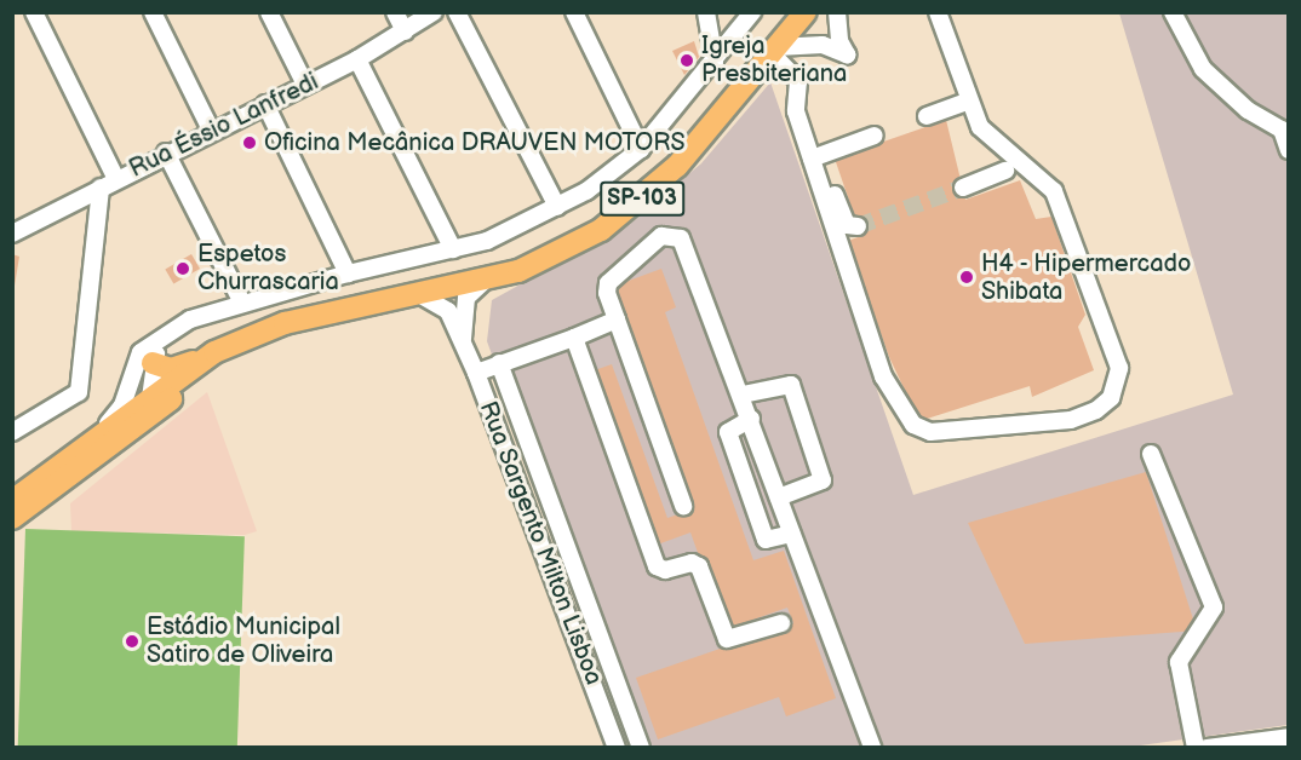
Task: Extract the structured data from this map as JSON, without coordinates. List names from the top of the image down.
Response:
{
  "streets": {
    "main road": ["SP-103"],
    "street": ["Rua Éssio Lanfredi", "Rua Sargento Milton Lisboa"]
  },
  "crossings": [
    ["SP-103", "Rua Sargento Milton Lisboa"]
  ],
  "places": [
    "Igreja Presbiteriana",
    "Oficina Mecânica DRAUVEN MOTORS",
    "Espetos Churrascaria",
    "H4 - Hipermercado Shibata",
    "Estádio Municipal Satiro de Oliveira"
  ]
}
